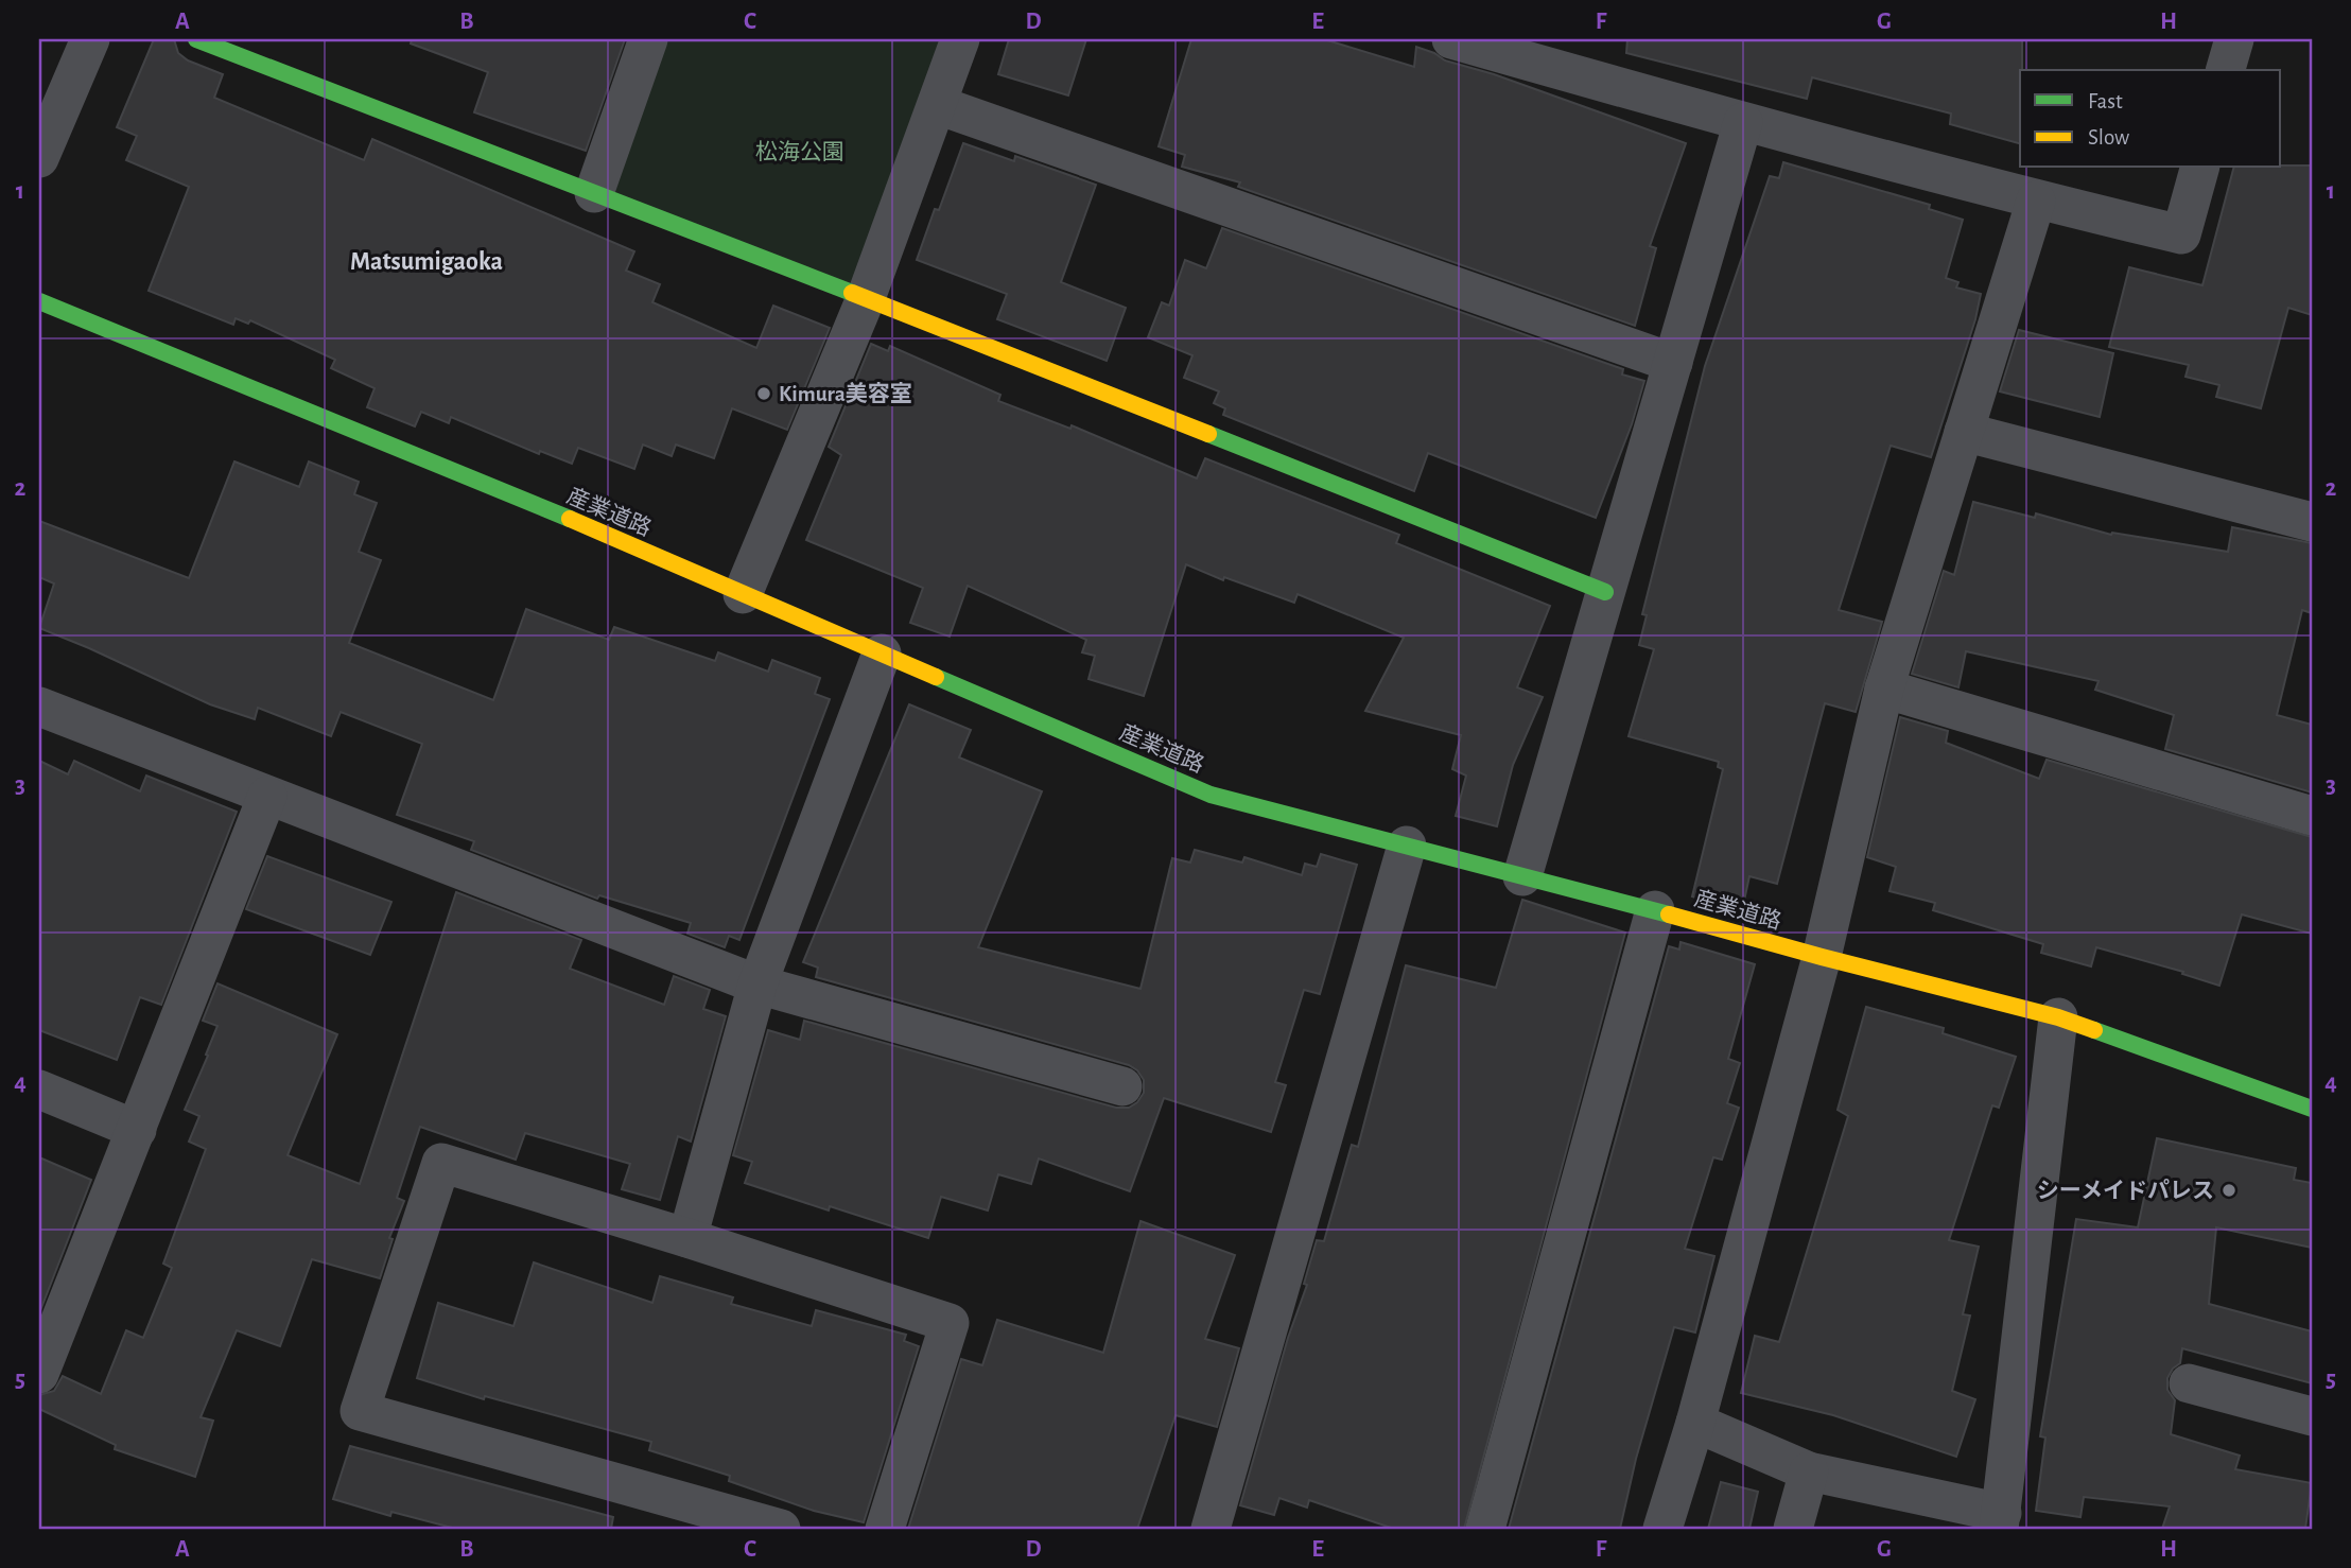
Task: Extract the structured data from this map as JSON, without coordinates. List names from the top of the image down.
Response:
{
  "streets": {
    "street": ["産業道路"]
  },
  "districts": ["Matsumigaoka"],
  "parks": ["松海公園"],
  "places": ["Kimura美容室", "シーメイドパレス"],
  "legend": ["Fast", "Slow"],
  "grid": {
    "columns": [
      "A",
      "B",
      "C",
      "D",
      "E",
      "F",
      "G",
      "H"
    ],
    "rows": [
      "1",
      "2",
      "3",
      "4",
      "5"
    ]
  }
}
